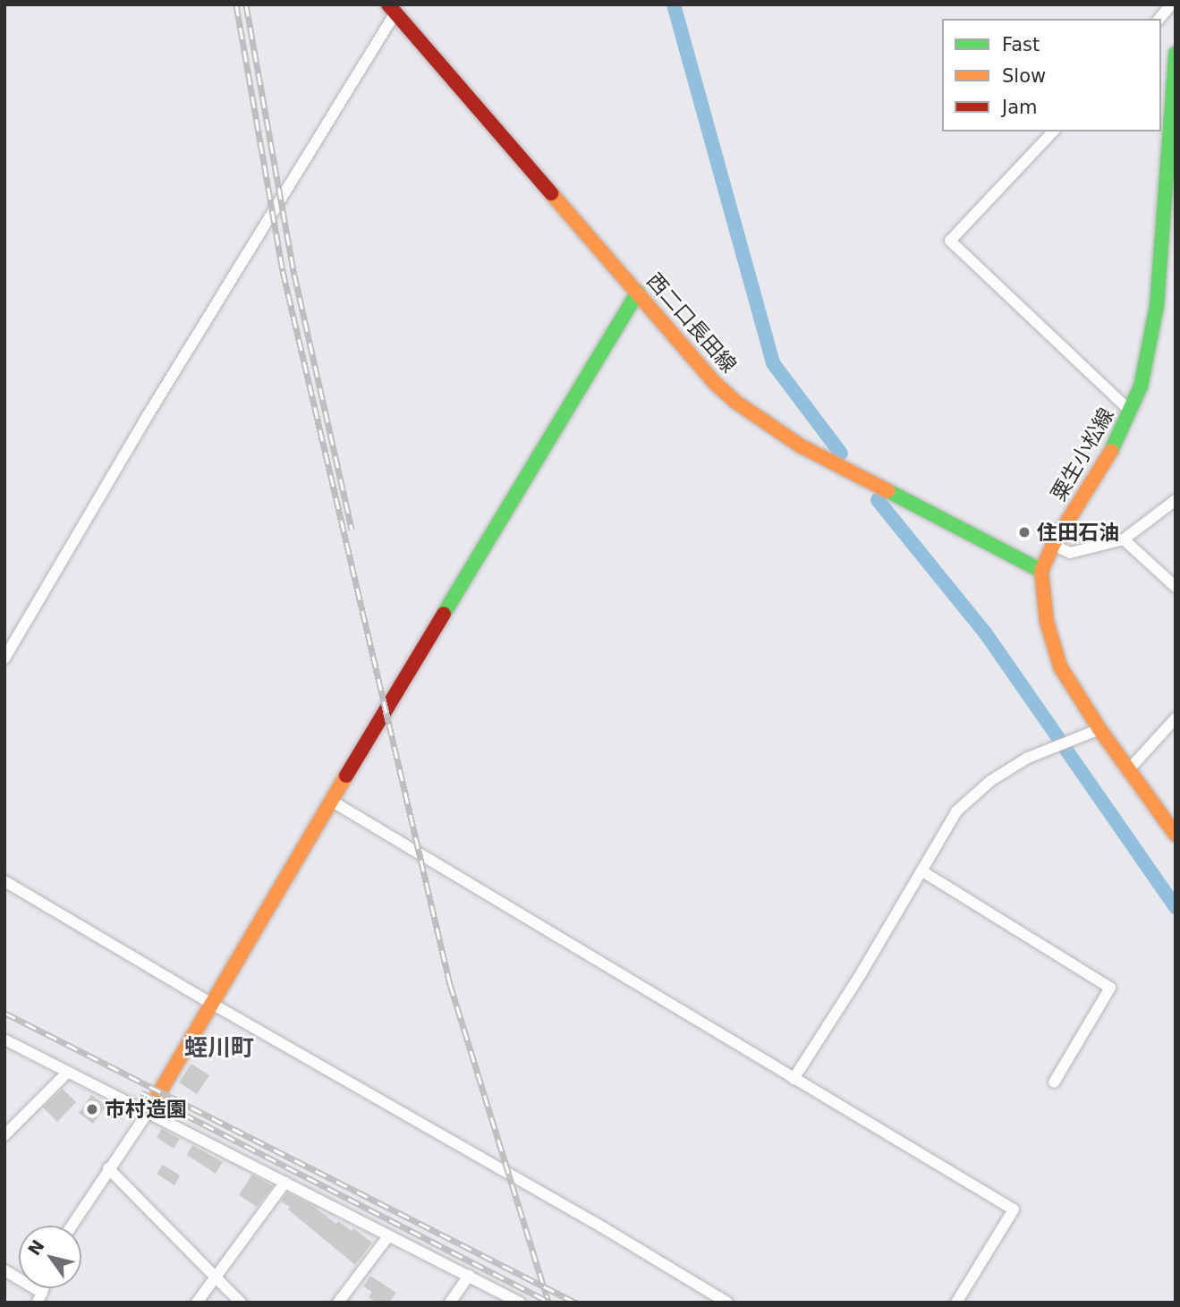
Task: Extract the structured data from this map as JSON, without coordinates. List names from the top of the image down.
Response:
{
  "streets": {
    "main road": ["西二口長田線", "粟生小松線"]
  },
  "crossings": [
    ["西二口長田線", "粟生小松線"]
  ],
  "districts": ["蛭川町"],
  "places": ["住田石油", "市村造園"],
  "legend": ["Fast", "Slow", "Jam"],
  "north": "top left"
}
